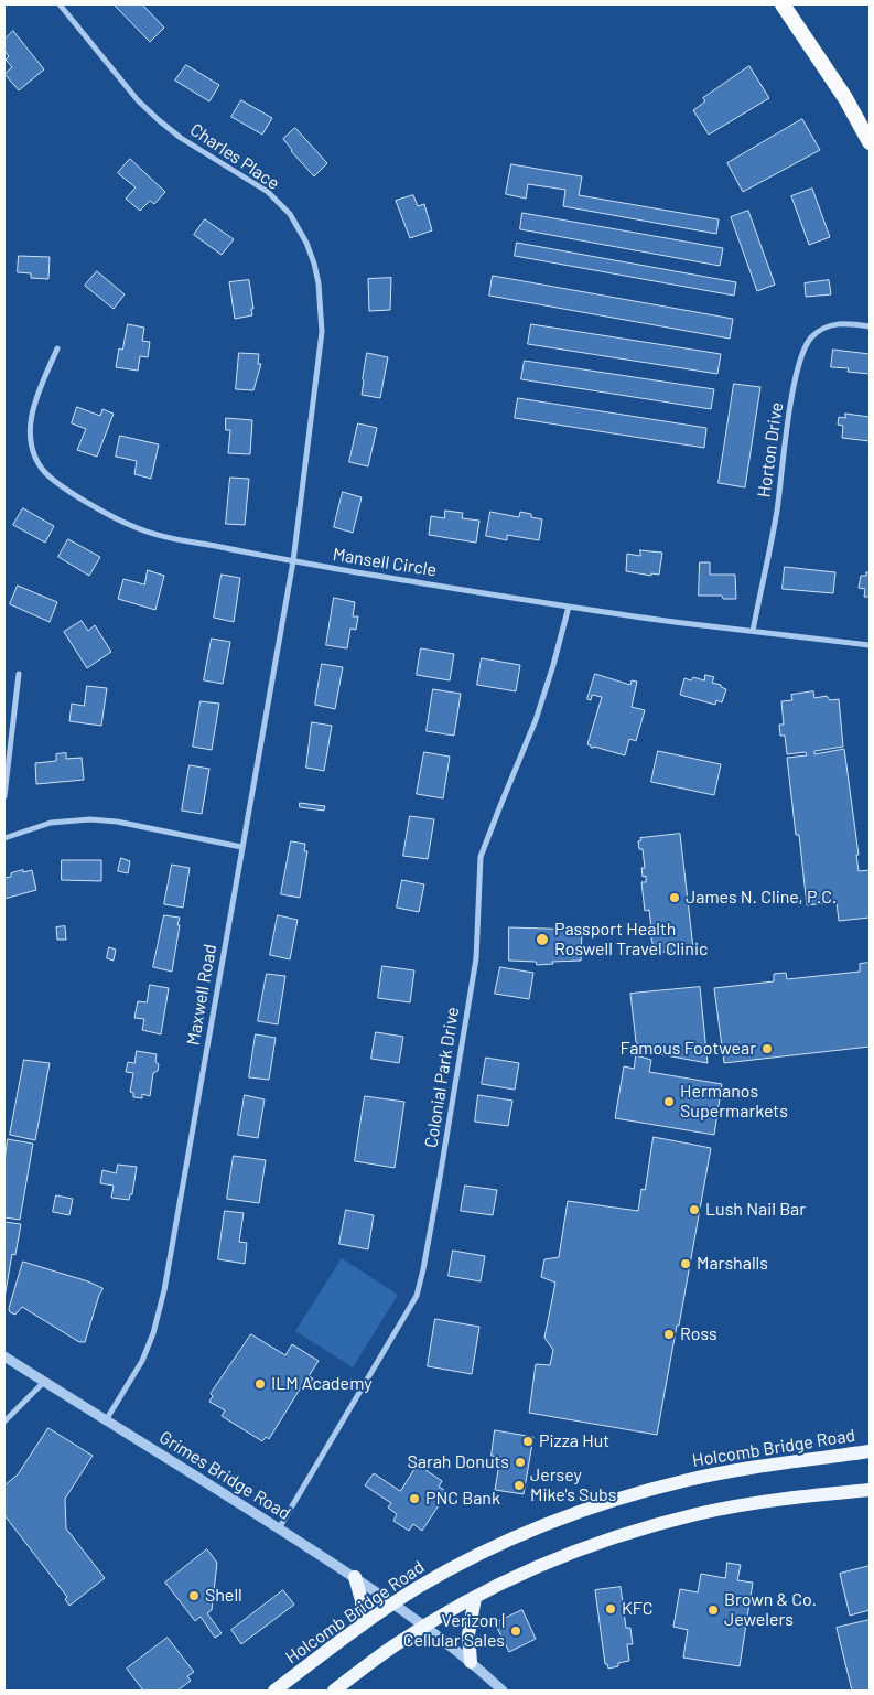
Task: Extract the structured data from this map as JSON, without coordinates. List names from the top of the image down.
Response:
{
  "streets": {
    "main road": ["Holcomb Bridge Road"],
    "street": [
      "Charles Place",
      "Horton Drive",
      "Mansell Circle",
      "Maxwell Road",
      "Colonial Park Drive",
      "Grimes Bridge Road"
    ]
  },
  "crossings": [
    ["Charles Place", "Mansell Circle"],
    ["Charles Place", "Maxwell Road"],
    ["Horton Drive", "Mansell Circle"],
    ["Mansell Circle", "Maxwell Road"],
    ["Mansell Circle", "Colonial Park Drive"],
    ["Maxwell Road", "Grimes Bridge Road"],
    ["Colonial Park Drive", "Grimes Bridge Road"],
    ["Holcomb Bridge Road", "Grimes Bridge Road"]
  ],
  "places": [
    "James N. Cline, P.C.",
    "Passport Health Roswell Travel Clinic",
    "Famous Footwear",
    "Hermanos Supermarkets",
    "Lush Nail Bar",
    "Marshalls",
    "Ross",
    "ILM Academy",
    "Pizza Hut",
    "Sarah Donuts",
    "Jersey Mike's Subs",
    "PNC Bank",
    "Shell",
    "KFC",
    "Brown & Co. Jewelers",
    "Verizon | Cellular Sales"
  ]
}
